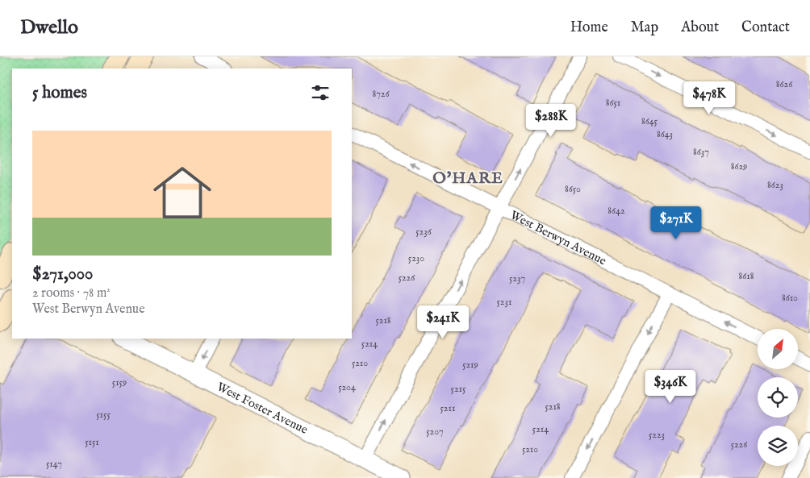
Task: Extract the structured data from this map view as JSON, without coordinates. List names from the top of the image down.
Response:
{
  "streets": {
    "street": ["West Berwyn Avenue", "West Foster Avenue"]
  },
  "one_way": ["West Berwyn Avenue"],
  "districts": ["O'HARE"],
  "house_numbers": [
    "8626",
    "8726",
    "8651",
    "8645",
    "8643",
    "8637",
    "8629",
    "8623",
    "8650",
    "8642",
    "5236",
    "5230",
    "8618",
    "5226",
    "5237",
    "8610",
    "5231",
    "5218",
    "5214",
    "5210",
    "5219",
    "5159",
    "5204",
    "5215",
    "5218",
    "5211",
    "5155",
    "5214",
    "5207",
    "5223",
    "5151",
    "5226",
    "5210",
    "5147"
  ],
  "north": "top right",
  "page": {
    "header": "Dwello",
    "nav": [
      "Home",
      "Map",
      "About",
      "Contact"
    ],
    "heading": "5 homes",
    "price": [
      "$478K",
      "$288K",
      "$271K",
      "$241K",
      "$346K"
    ],
    "list": [
      {
        "name": "$271,000",
        "note": "2 rooms · 78 m² · West Berwyn Avenue"
      }
    ]
  }
}
